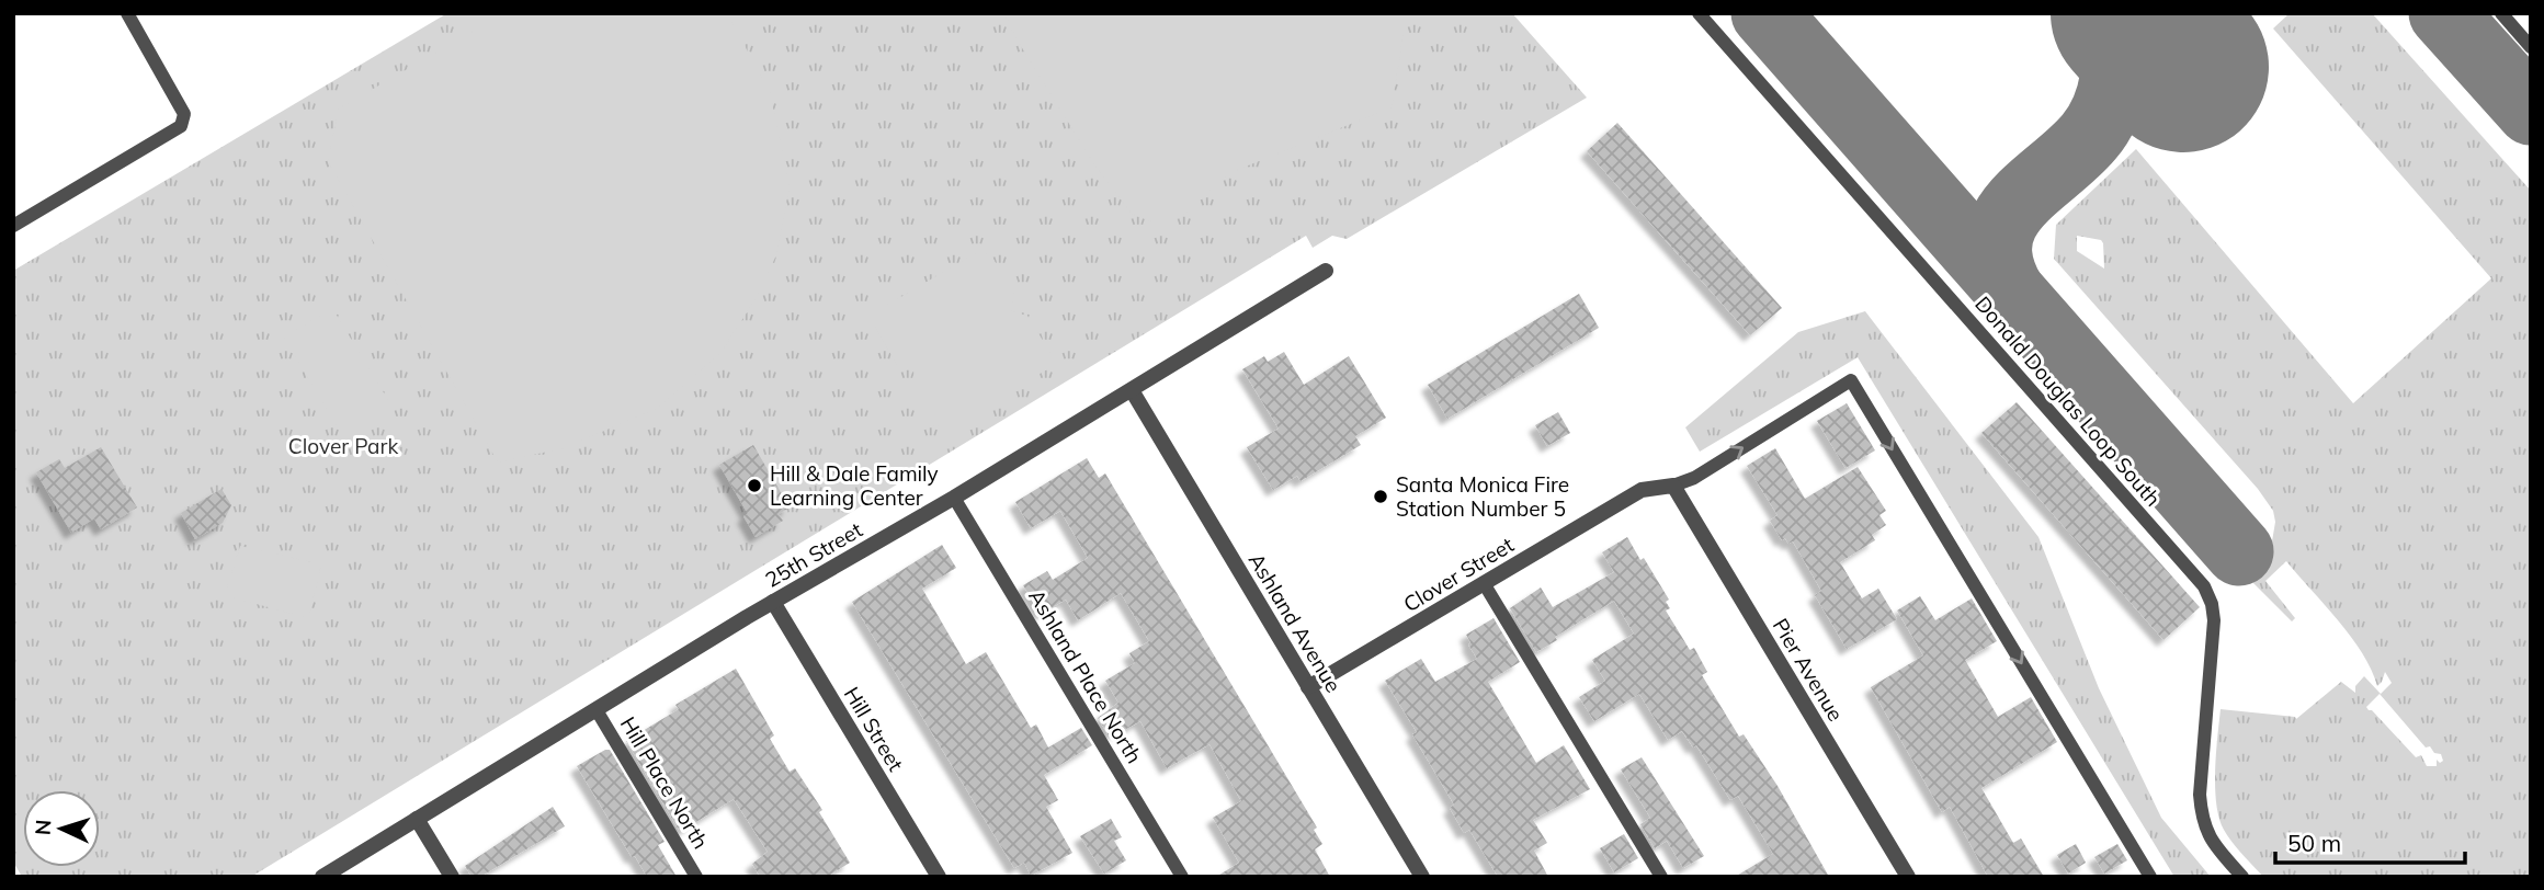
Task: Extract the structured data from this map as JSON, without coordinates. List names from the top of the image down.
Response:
{
  "streets": {
    "street": [
      "25th Street",
      "Clover Street",
      "Ashland Avenue",
      "Pier Avenue",
      "Hill Street"
    ],
    "lane": ["Donald Douglas Loop South", "Ashland Place North", "Hill Place North"]
  },
  "crossings": [
    ["25th Street", "Ashland Avenue"],
    ["25th Street", "Ashland Place North"],
    ["25th Street", "Hill Street"],
    ["25th Street", "Hill Place North"],
    ["Clover Street", "Ashland Avenue"],
    ["Clover Street", "Pier Avenue"]
  ],
  "parks": ["Clover Park"],
  "places": ["Hill & Dale Family Learning Center", "Santa Monica Fire Station Number 5"],
  "scale_bar": "50 m",
  "north": "left"
}
